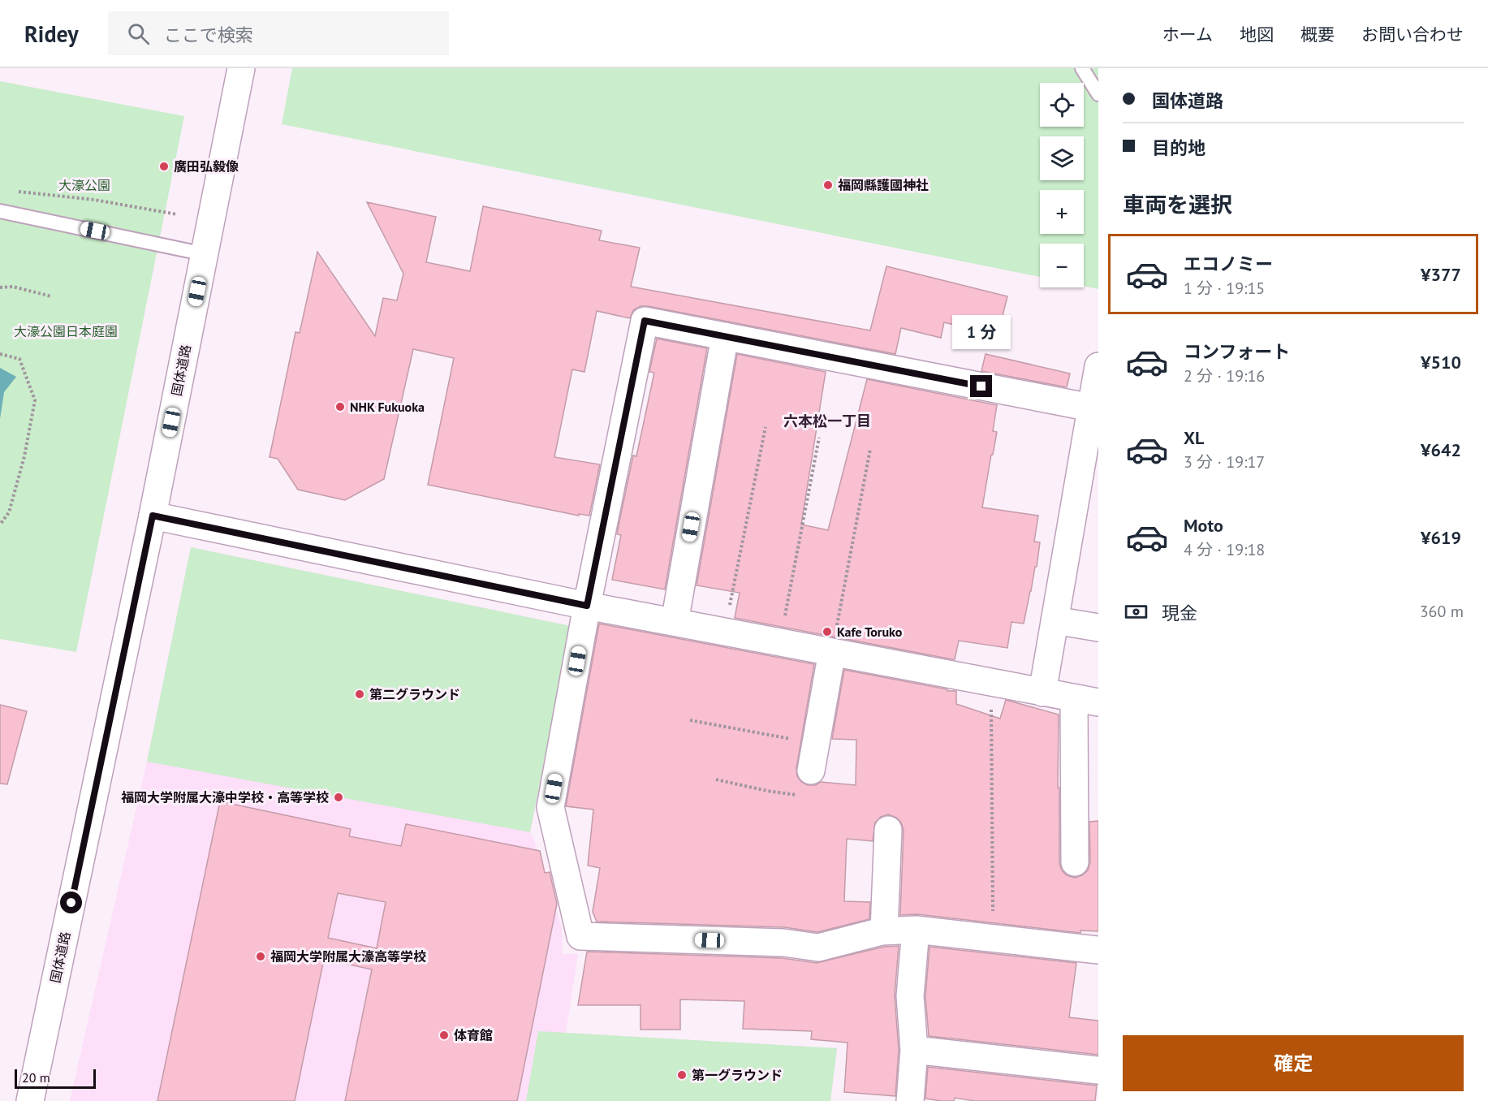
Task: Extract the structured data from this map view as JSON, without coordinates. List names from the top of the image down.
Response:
{
  "streets": {
    "street": ["国体道路"]
  },
  "districts": ["六本松一丁目"],
  "parks": ["大濠公園", "大濠公園日本庭園"],
  "places": [
    "廣田弘毅像",
    "福岡縣護國神社",
    "NHK Fukuoka",
    "Kafe Toruko",
    "第二グラウンド",
    "福岡大学附属大濠中学校・高等学校",
    "福岡大学附属大濠高等学校",
    "体育館",
    "第一グラウンド"
  ],
  "scale_bar": "20 m",
  "page": {
    "header": "Ridey",
    "search": "ここで検索",
    "nav": [
      "ホーム",
      "地図",
      "概要",
      "お問い合わせ"
    ],
    "banner": ["国体道路", "目的地"],
    "map_buttons": ["+", "−"],
    "heading": "車両を選択",
    "list": [
      {
        "name": "エコノミー",
        "note": "1 分 · 19:15",
        "value": "¥377"
      },
      {
        "name": "コンフォート",
        "note": "2 分 · 19:16",
        "value": "¥510"
      },
      {
        "name": "XL",
        "note": "3 分 · 19:17",
        "value": "¥642"
      },
      {
        "name": "Moto",
        "note": "4 分 · 19:18",
        "value": "¥619"
      }
    ],
    "bubble": "1 分",
    "pay": ["現金", "360 m"],
    "buttons": "確定",
    "scale": "20 m"
  }
}
